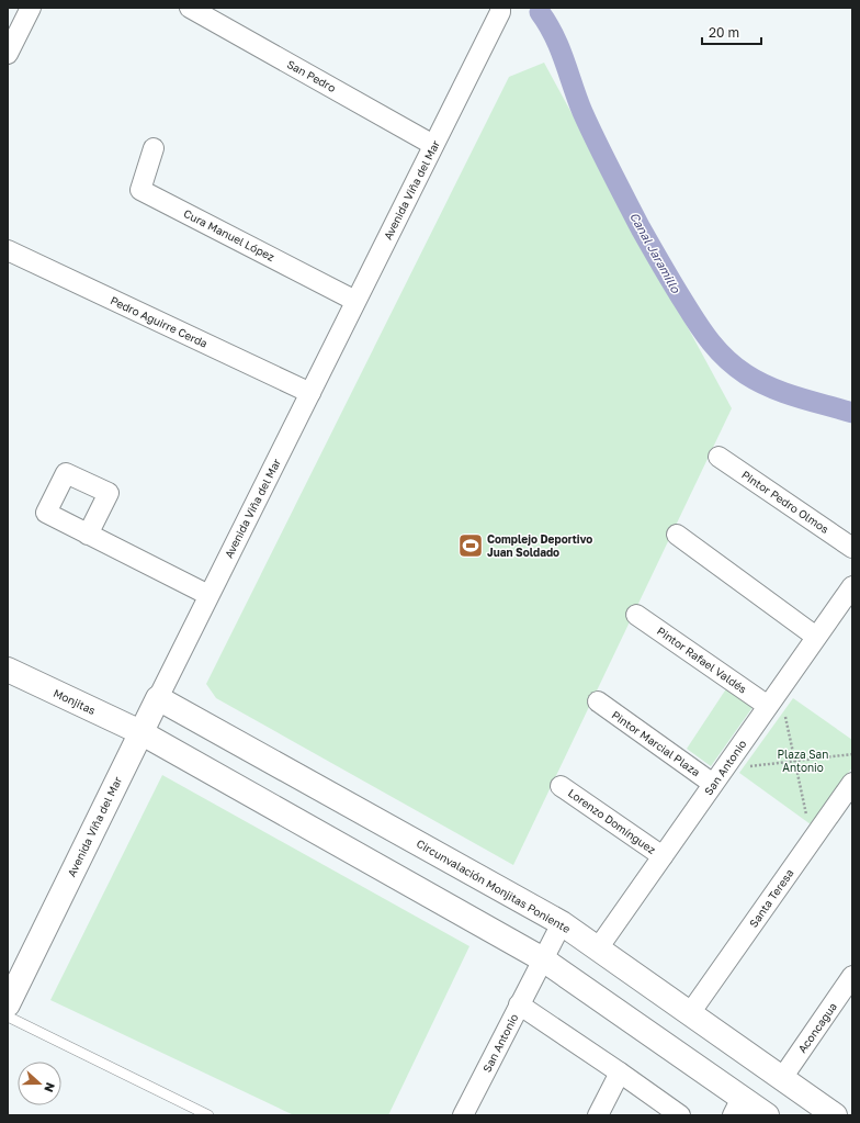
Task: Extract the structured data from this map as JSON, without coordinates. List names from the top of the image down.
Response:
{
  "streets": {
    "street": [
      "San Pedro",
      "Avenida Viña del Mar",
      "Cura Manuel López",
      "Pedro Aguirre Cerda",
      "Pintor Pedro Olmos",
      "Pintor Rafael Valdés",
      "Monjitas",
      "Pintor Marcial Plaza",
      "San Antonio",
      "Lorenzo Domínguez",
      "Circunvalación Monjitas Poniente",
      "Santa Teresa",
      "Aconcagua"
    ]
  },
  "crossings": [
    ["San Pedro", "Avenida Viña del Mar"],
    ["Avenida Viña del Mar", "Cura Manuel López"],
    ["Avenida Viña del Mar", "Pedro Aguirre Cerda"],
    ["Avenida Viña del Mar", "Monjitas"],
    ["Avenida Viña del Mar", "Circunvalación Monjitas Poniente"],
    ["Pintor Rafael Valdés", "San Antonio"],
    ["Pintor Marcial Plaza", "San Antonio"],
    ["San Antonio", "Lorenzo Domínguez"],
    ["San Antonio", "Circunvalación Monjitas Poniente"],
    ["Circunvalación Monjitas Poniente", "Santa Teresa"],
    ["Circunvalación Monjitas Poniente", "Aconcagua"]
  ],
  "water": ["Canal Jaramillo"],
  "parks": ["Plaza San Antonio"],
  "places": {
    "sports": ["Complejo Deportivo Juan Soldado"]
  },
  "scale_bar": "20 m",
  "north": "right"
}
